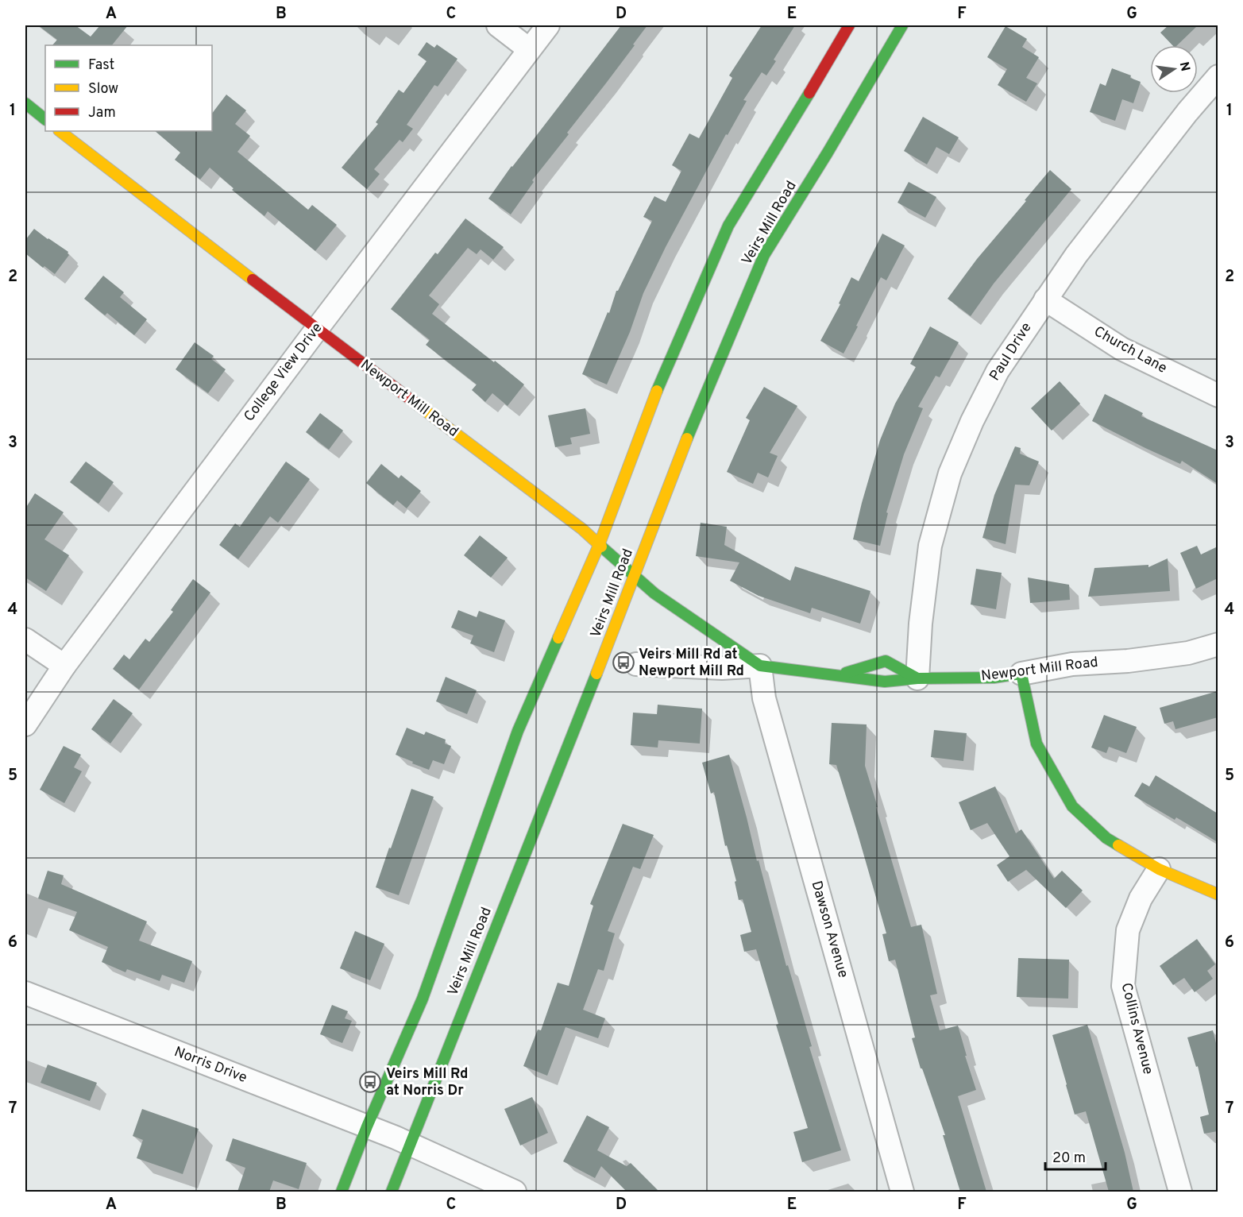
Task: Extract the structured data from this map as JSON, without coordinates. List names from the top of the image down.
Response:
{
  "streets": {
    "main road": ["Veirs Mill Road", "Newport Mill Road"],
    "street": [
      "Church Lane",
      "Paul Drive",
      "College View Drive",
      "Dawson Avenue",
      "Collins Avenue",
      "Norris Drive"
    ]
  },
  "crossings": [
    ["Veirs Mill Road", "Newport Mill Road"],
    ["Veirs Mill Road", "Norris Drive"],
    ["Church Lane", "Paul Drive"],
    ["Paul Drive", "Newport Mill Road"],
    ["College View Drive", "Newport Mill Road"],
    ["Newport Mill Road", "Dawson Avenue"]
  ],
  "places": {
    "bus stop": ["Veirs Mill Rd at Newport Mill Rd", "Veirs Mill Rd at Norris Dr"]
  },
  "legend": ["Fast", "Slow", "Jam"],
  "scale_bar": "20 m",
  "north": "right",
  "grid": {
    "columns": [
      "A",
      "B",
      "C",
      "D",
      "E",
      "F",
      "G"
    ],
    "rows": [
      "1",
      "2",
      "3",
      "4",
      "5",
      "6",
      "7"
    ]
  }
}
